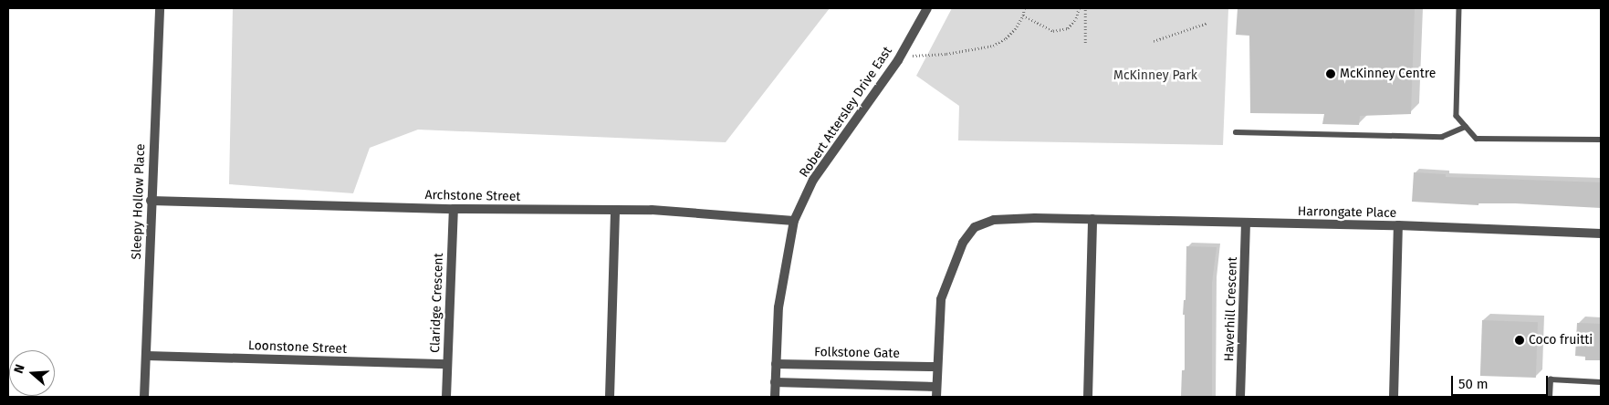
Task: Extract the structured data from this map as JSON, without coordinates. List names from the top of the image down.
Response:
{
  "streets": {
    "street": [
      "Robert Attersley Drive East",
      "Archstone Street",
      "Sleepy Hollow Place",
      "Harrongate Place",
      "Claridge Crescent",
      "Haverhill Crescent",
      "Loonstone Street",
      "Folkstone Gate"
    ]
  },
  "crossings": [
    ["Robert Attersley Drive East", "Archstone Street"],
    ["Robert Attersley Drive East", "Folkstone Gate"],
    ["Archstone Street", "Sleepy Hollow Place"],
    ["Archstone Street", "Claridge Crescent"],
    ["Sleepy Hollow Place", "Loonstone Street"],
    ["Harrongate Place", "Haverhill Crescent"],
    ["Harrongate Place", "Folkstone Gate"],
    ["Claridge Crescent", "Loonstone Street"]
  ],
  "parks": ["McKinney Park"],
  "places": ["McKinney Centre", "Coco fruitti"],
  "scale_bar": "50 m",
  "north": "left"
}
